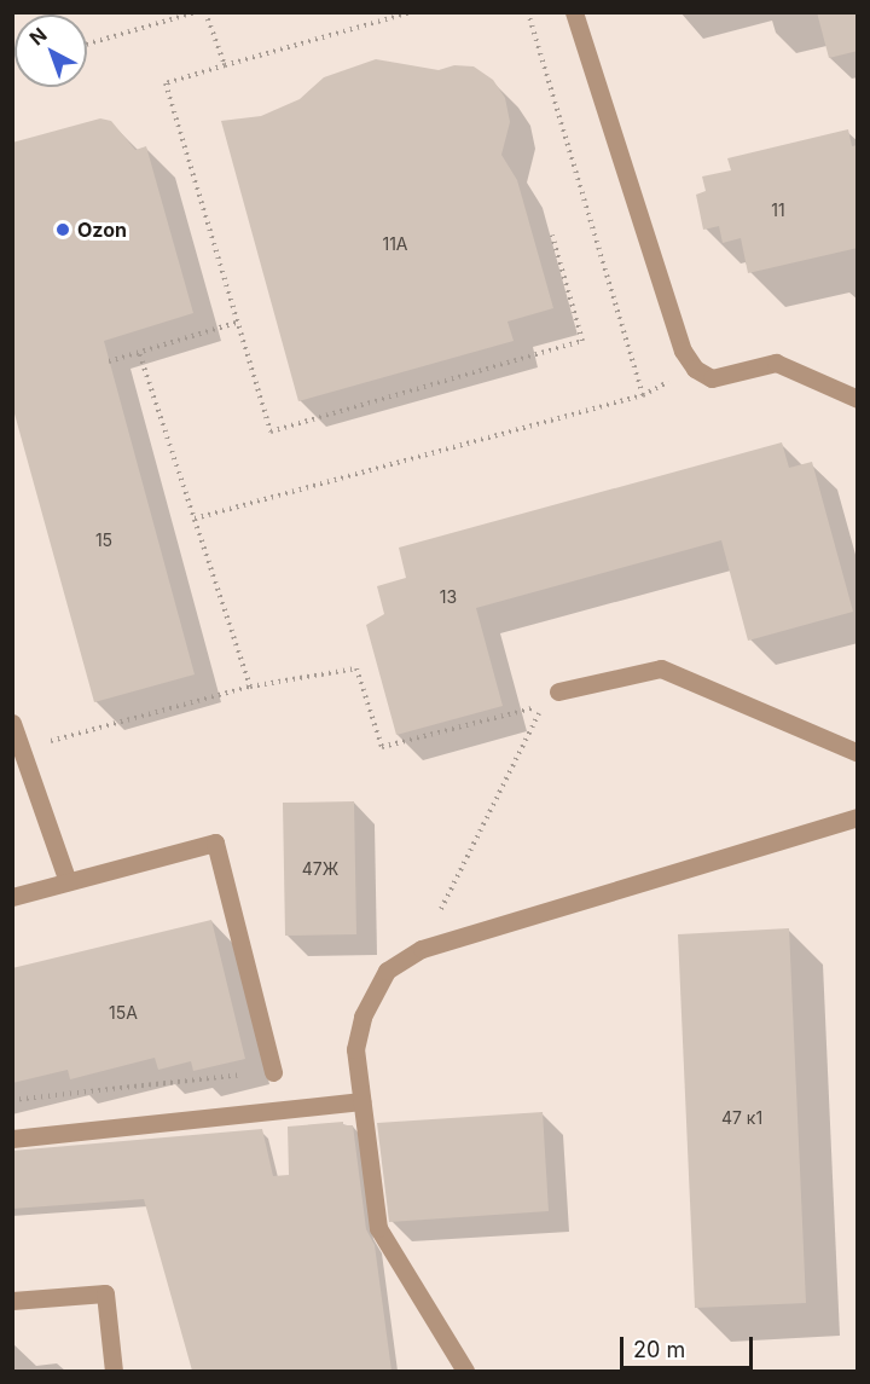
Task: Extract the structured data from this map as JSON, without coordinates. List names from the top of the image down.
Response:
{
  "places": ["Ozon"],
  "house_numbers": [
    "11",
    "11А",
    "15",
    "13",
    "47Ж",
    "15А",
    "47 к1"
  ],
  "scale_bar": "20 m",
  "north": "top left"
}
